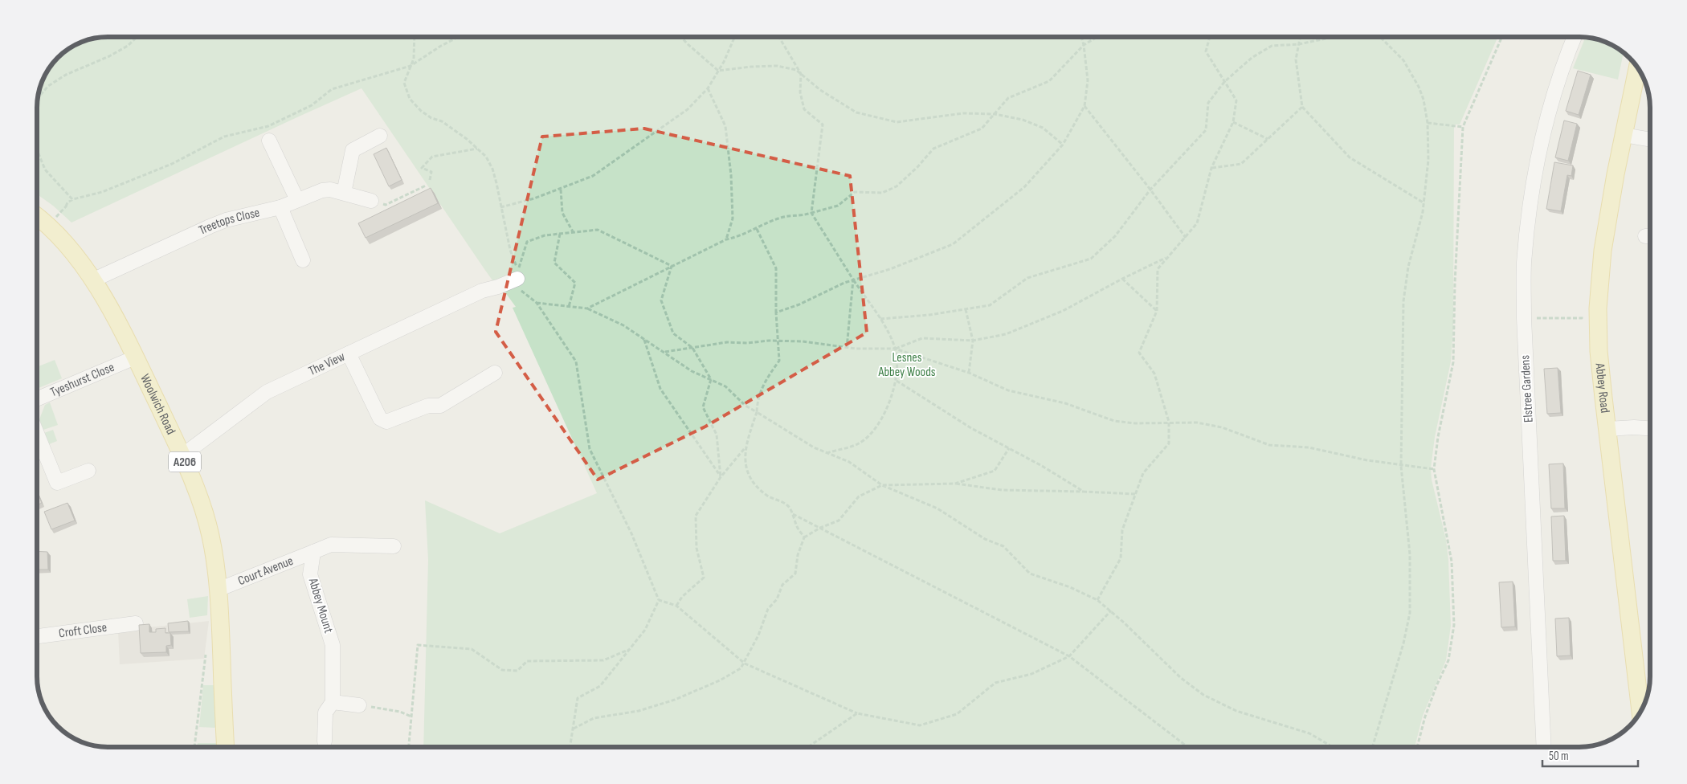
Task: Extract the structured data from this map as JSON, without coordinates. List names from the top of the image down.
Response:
{
  "streets": {
    "main road": ["Abbey Road", "Woolwich Road", "A206"],
    "street": [
      "Treetops Close",
      "The View",
      "Tyeshurst Close",
      "Elstree Gardens",
      "Court Avenue",
      "Abbey Mount",
      "Croft Close"
    ]
  },
  "crossings": [
    ["Treetops Close", "Woolwich Road"],
    ["The View", "Woolwich Road"],
    ["Tyeshurst Close", "Woolwich Road"],
    ["Woolwich Road", "Court Avenue"],
    ["Court Avenue", "Abbey Mount"]
  ],
  "parks": ["Lesnes Abbey Woods"],
  "scale_bar": "50 m"
}
